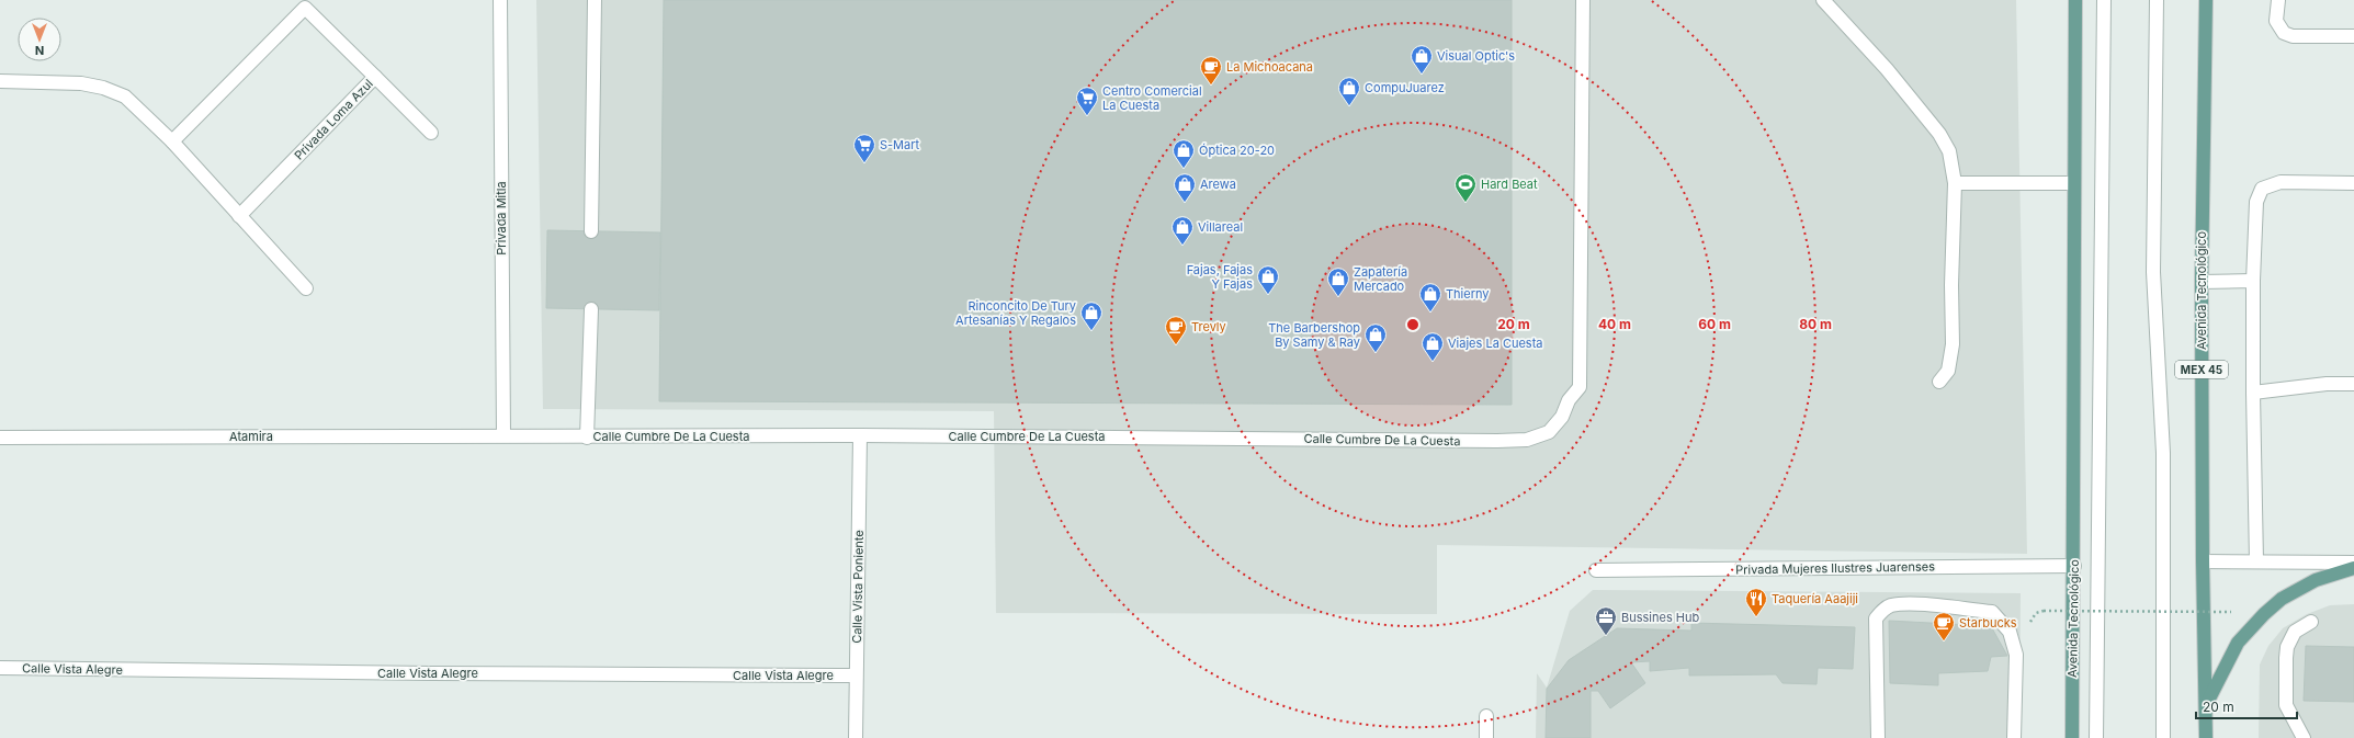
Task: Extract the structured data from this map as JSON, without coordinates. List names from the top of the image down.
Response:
{
  "streets": {
    "main road": ["Avenida Tecnológico", "MEX 45"],
    "street": [
      "Privada Loma Azul",
      "Privada Mitla",
      "Atamira",
      "Calle Cumbre De La Cuesta",
      "Privada Mujeres Ilustres Juarenses",
      "Calle Vista Poniente",
      "Calle Vista Alegre"
    ]
  },
  "crossings": [
    ["Privada Mitla", "Atamira"],
    ["Privada Mitla", "Calle Cumbre De La Cuesta"],
    ["Avenida Tecnológico", "Privada Mujeres Ilustres Juarenses"],
    ["Atamira", "Calle Cumbre De La Cuesta"],
    ["Calle Cumbre De La Cuesta", "Calle Vista Poniente"],
    ["Calle Vista Poniente", "Calle Vista Alegre"]
  ],
  "places": {
    "shop": [
      "Visual Optic's",
      "CompuJuarez",
      "Óptica 20-20",
      "Arewa",
      "Villareal",
      "Fajas, Fajas Y Fajas",
      "Zapatería Mercado",
      "Thierny",
      "Rinconcito De Tury Artesanías Y Regalos",
      "The Barbershop By Samy & Ray",
      "Viajes La Cuesta"
    ],
    "cafe": ["La Michoacana", "Trevly", "Starbucks"],
    "supermarket": ["Centro Comercial La Cuesta", "S-Mart"],
    "sports": ["Hard Beat"],
    "restaurant": ["Taquería Aaajiji"],
    "office": ["Bussines Hub"]
  },
  "scale_bar": "20 m",
  "north": "bottom",
  "rings": [
    "20 m",
    "40 m",
    "60 m",
    "80 m"
  ]
}
